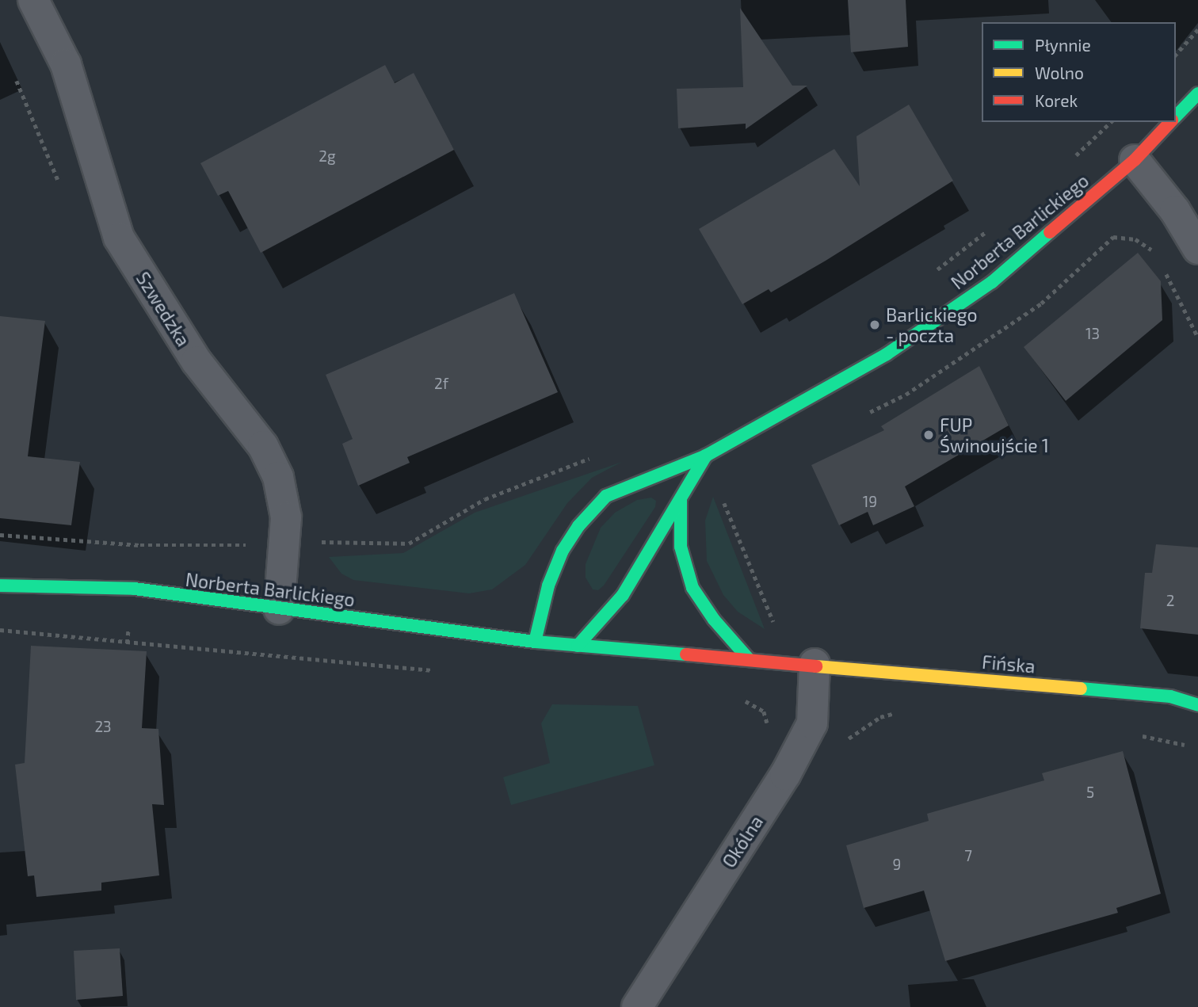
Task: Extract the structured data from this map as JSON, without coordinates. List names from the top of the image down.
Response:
{
  "streets": {
    "street": [
      "Norberta Barlickiego",
      "Szwedzka",
      "Fińska",
      "Okólna"
    ]
  },
  "crossings": [
    ["Norberta Barlickiego", "Szwedzka"],
    ["Norberta Barlickiego", "Fińska"],
    ["Norberta Barlickiego", "Okólna"],
    ["Fińska", "Okólna"]
  ],
  "places": ["Barlickiego - poczta", "FUP Świnoujście 1"],
  "house_numbers": [
    "2g",
    "13",
    "2f",
    "19",
    "2",
    "23",
    "5",
    "7",
    "9"
  ],
  "legend": ["Płynnie", "Wolno", "Korek"]
}
